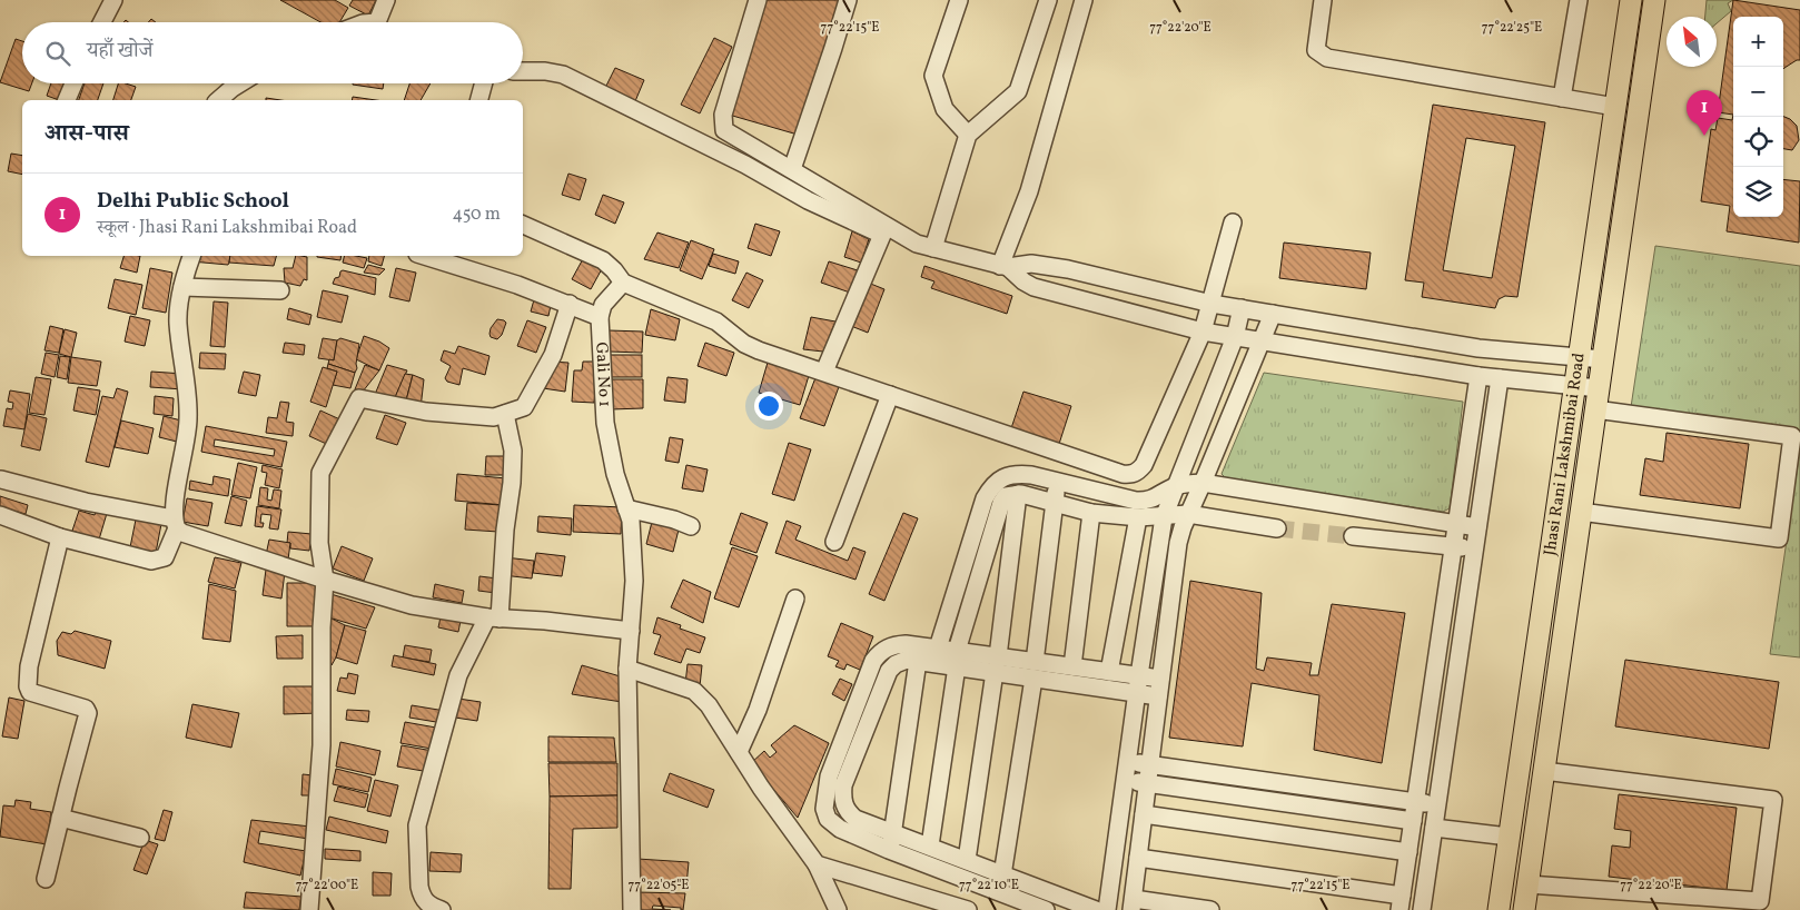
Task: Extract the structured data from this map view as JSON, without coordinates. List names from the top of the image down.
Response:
{
  "streets": {
    "main road": ["Jhasi Rani Lakshmibai Road"],
    "street": ["Gali No 1"]
  },
  "north": "top left",
  "page": {
    "map_buttons": ["+", "−"],
    "search": "यहाँ खोजें",
    "pins": "1",
    "heading": "आस-पास",
    "list": [
      {
        "mark": "1",
        "name": "Delhi Public School",
        "note": "स्कूल · Jhasi Rani Lakshmibai Road",
        "value": "450 m"
      }
    ]
  },
  "coordinates": [
    "77°22'15\"E",
    "77°22'20\"E",
    "77°22'25\"E",
    "77°22'00\"E",
    "77°22'05\"E",
    "77°22'10\"E"
  ]
}
